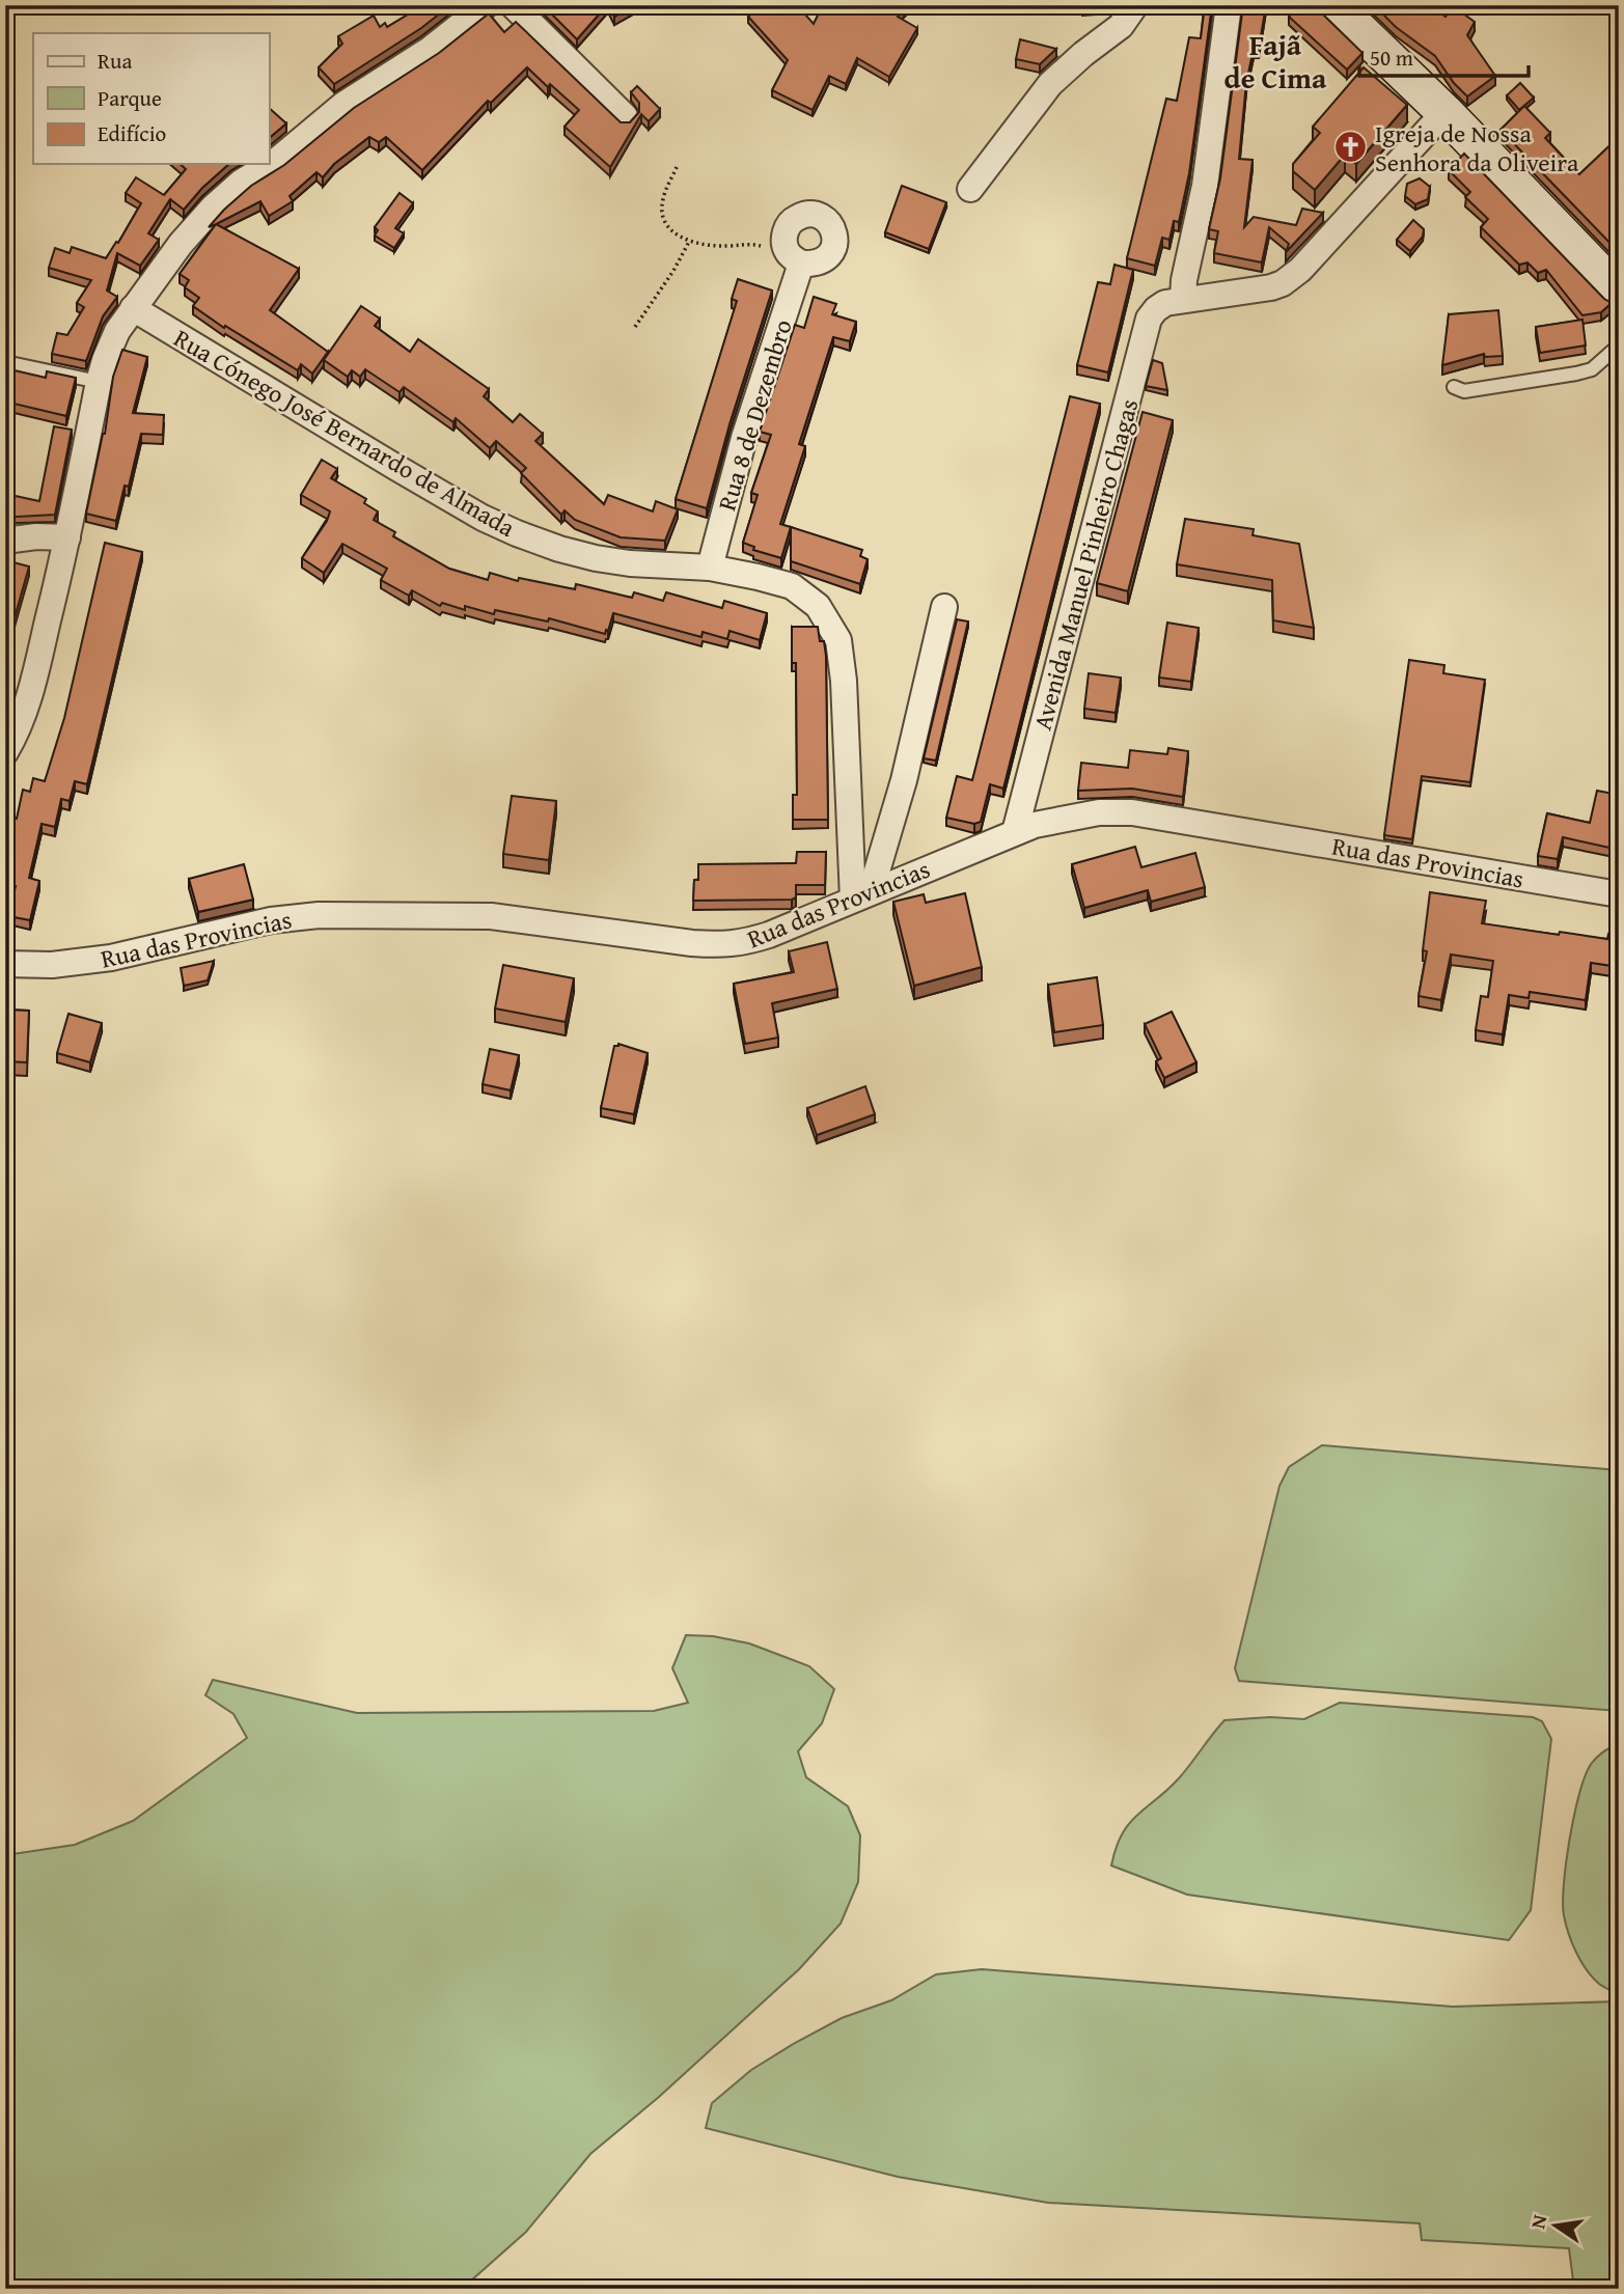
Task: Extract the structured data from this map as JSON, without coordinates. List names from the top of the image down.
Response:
{
  "streets": {
    "street": [
      "Rua 8 de Dezembro",
      "Rua Cónego José Bernardo de Almada",
      "Avenida Manuel Pinheiro Chagas",
      "Rua das Provincias"
    ]
  },
  "crossings": [
    ["Rua 8 de Dezembro", "Rua Cónego José Bernardo de Almada"],
    ["Rua Cónego José Bernardo de Almada", "Rua das Provincias"],
    ["Avenida Manuel Pinheiro Chagas", "Rua das Provincias"]
  ],
  "districts": ["Fajã de Cima"],
  "places": {
    "church": ["Igreja de Nossa Senhora da Oliveira"]
  },
  "legend": ["Rua", "Parque", "Edifício"],
  "scale_bar": "50 m",
  "north": "left"
}
